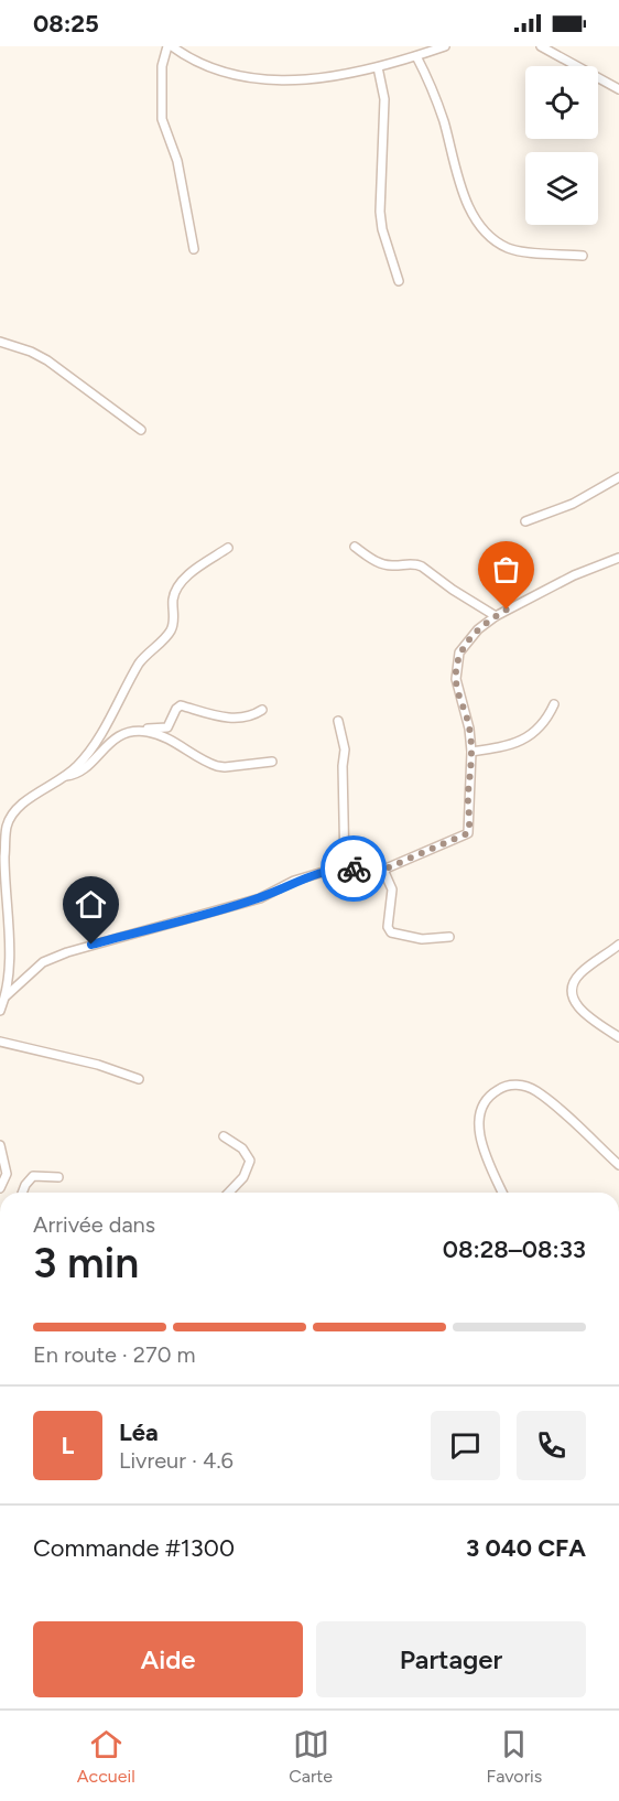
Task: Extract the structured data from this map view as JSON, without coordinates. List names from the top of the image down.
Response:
{
  "page": {
    "status": "08:25",
    "heading": ["3 min", "Arrivée dans", "08:28–08:33"],
    "panel": [
      "Léa",
      "Livreur · 4.6",
      "Commande #1300",
      "3 040 CFA"
    ],
    "bar": "En route · 270 m",
    "round": "L",
    "buttons": ["Aide", "Partager"],
    "tabs": ["Accueil", "Carte", "Favoris"]
  }
}
